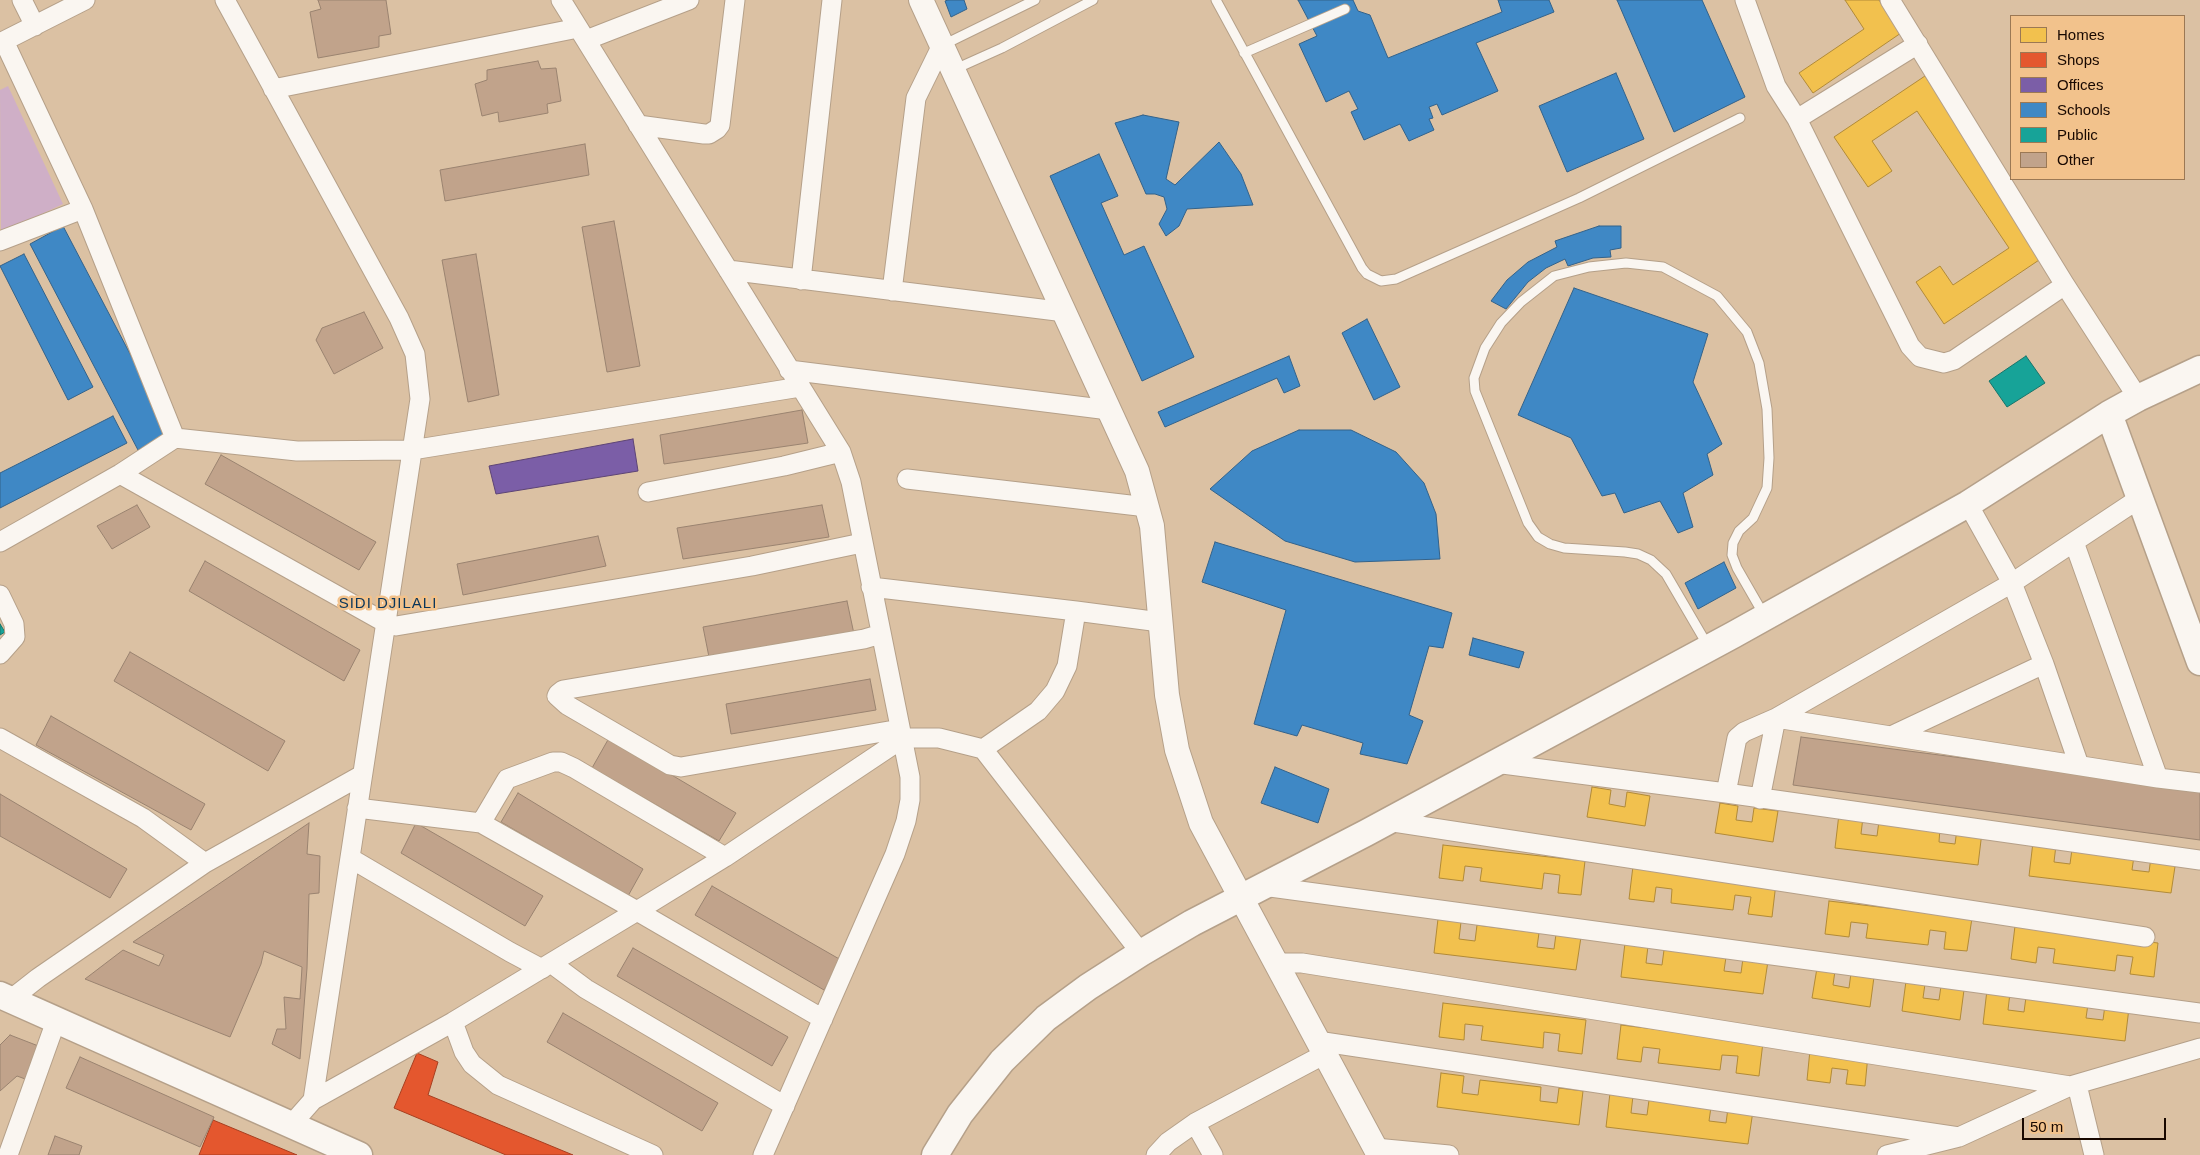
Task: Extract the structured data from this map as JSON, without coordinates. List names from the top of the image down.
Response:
{
  "districts": ["SIDI DJILALI"],
  "legend": [
    "Homes",
    "Shops",
    "Offices",
    "Schools",
    "Public",
    "Other"
  ],
  "scale_bar": "50 m"
}
